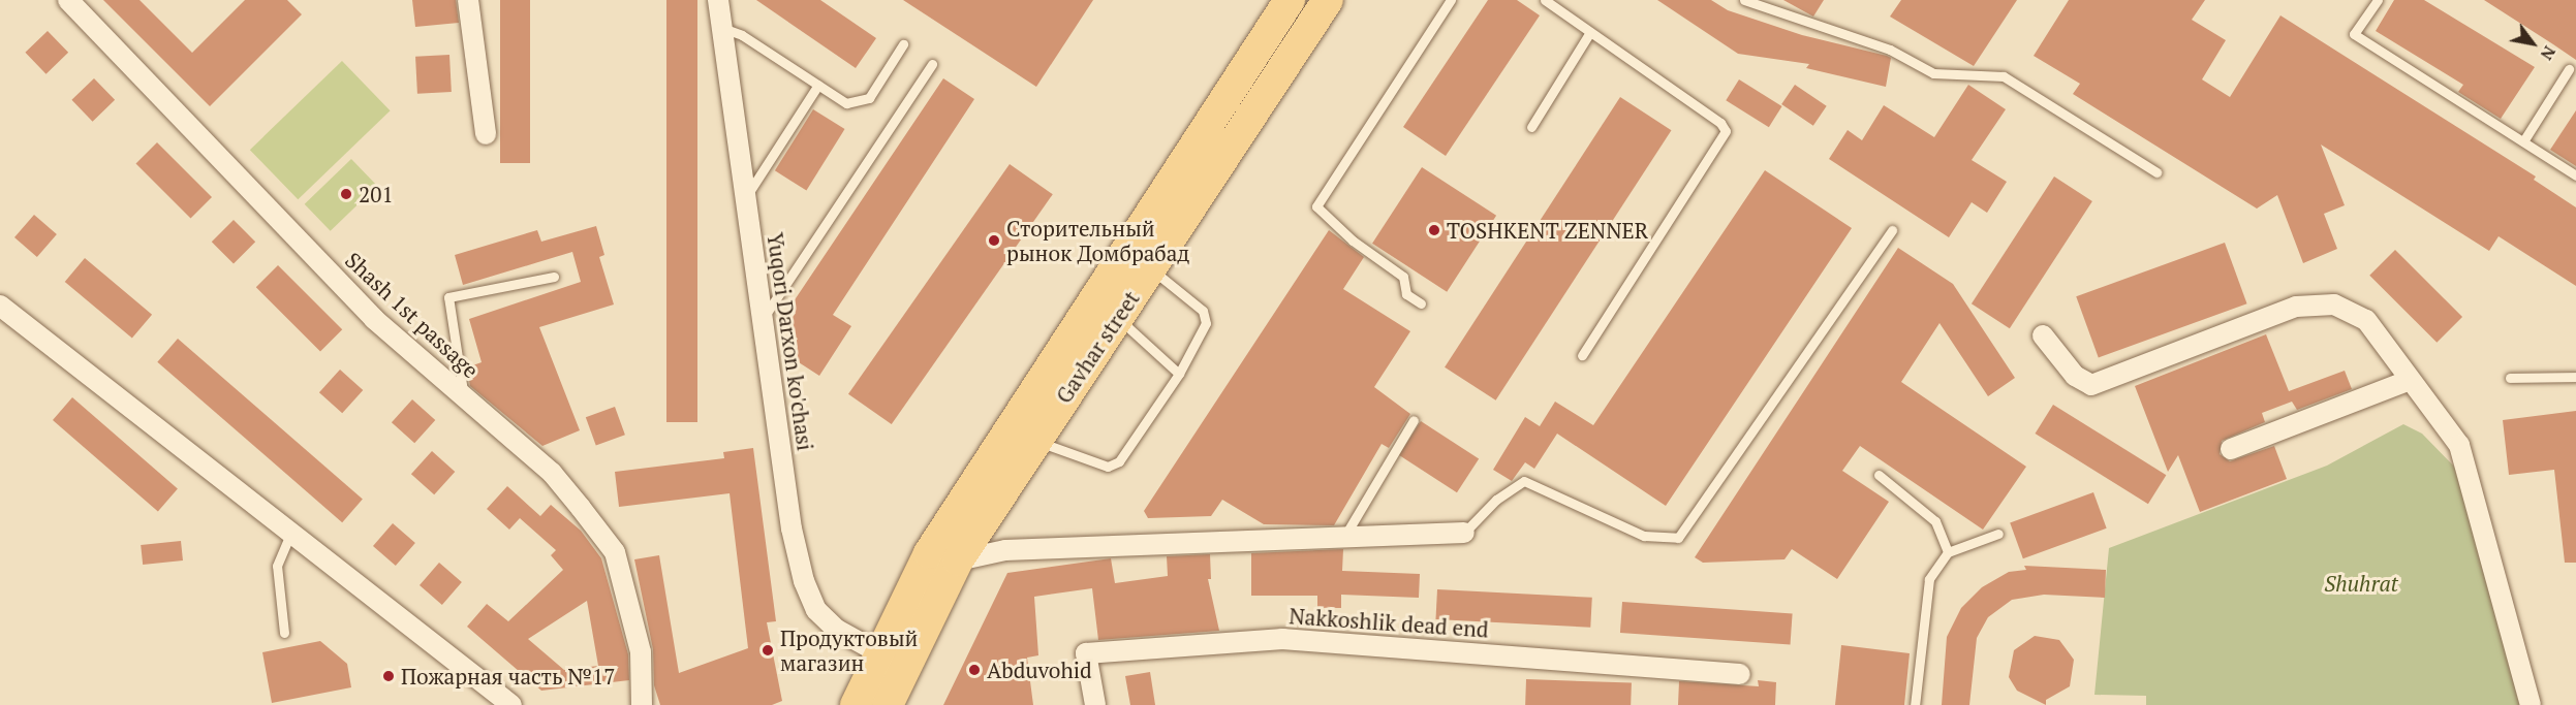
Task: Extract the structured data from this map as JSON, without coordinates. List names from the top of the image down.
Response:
{
  "streets": {
    "main road": ["Gavhar street"],
    "street": ["Shаsh 1st passage", "Yuqori Darxon ko'chasi", "Nakkoshlik dead end"]
  },
  "crossings": [
    ["Yuqori Darxon ko'chasi", "Gavhar street"]
  ],
  "parks": ["Shuhrat"],
  "places": [
    "201",
    "TOSHKENT ZENNER",
    "Сторительный рынок Домбрабад",
    "Продуктовый магазин",
    "Abduvohid",
    "Пожарная часть №17"
  ],
  "north": "bottom right"
}
